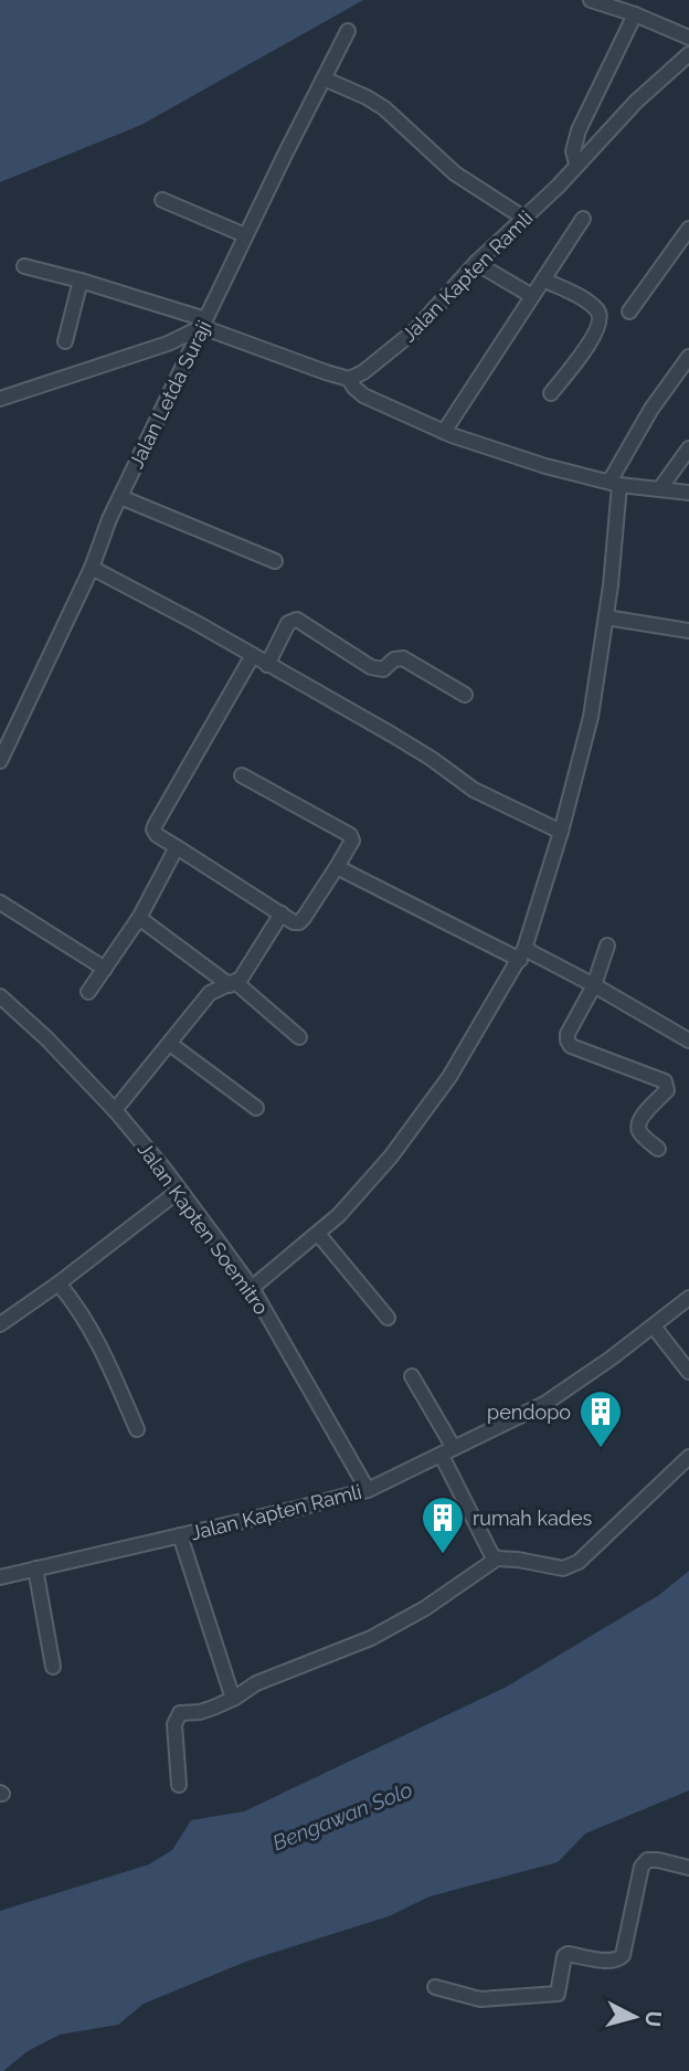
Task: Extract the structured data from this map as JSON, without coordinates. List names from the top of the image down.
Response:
{
  "streets": {
    "street": ["Jalan Kapten Ramli", "Jalan Letda Suraji", "Jalan Kapten Soemitro"]
  },
  "crossings": [
    ["Jalan Kapten Ramli", "Jalan Kapten Soemitro"]
  ],
  "water": ["Bengawan Solo"],
  "places": {
    "building": ["pendopo", "rumah kades"]
  },
  "north": "right"
}
